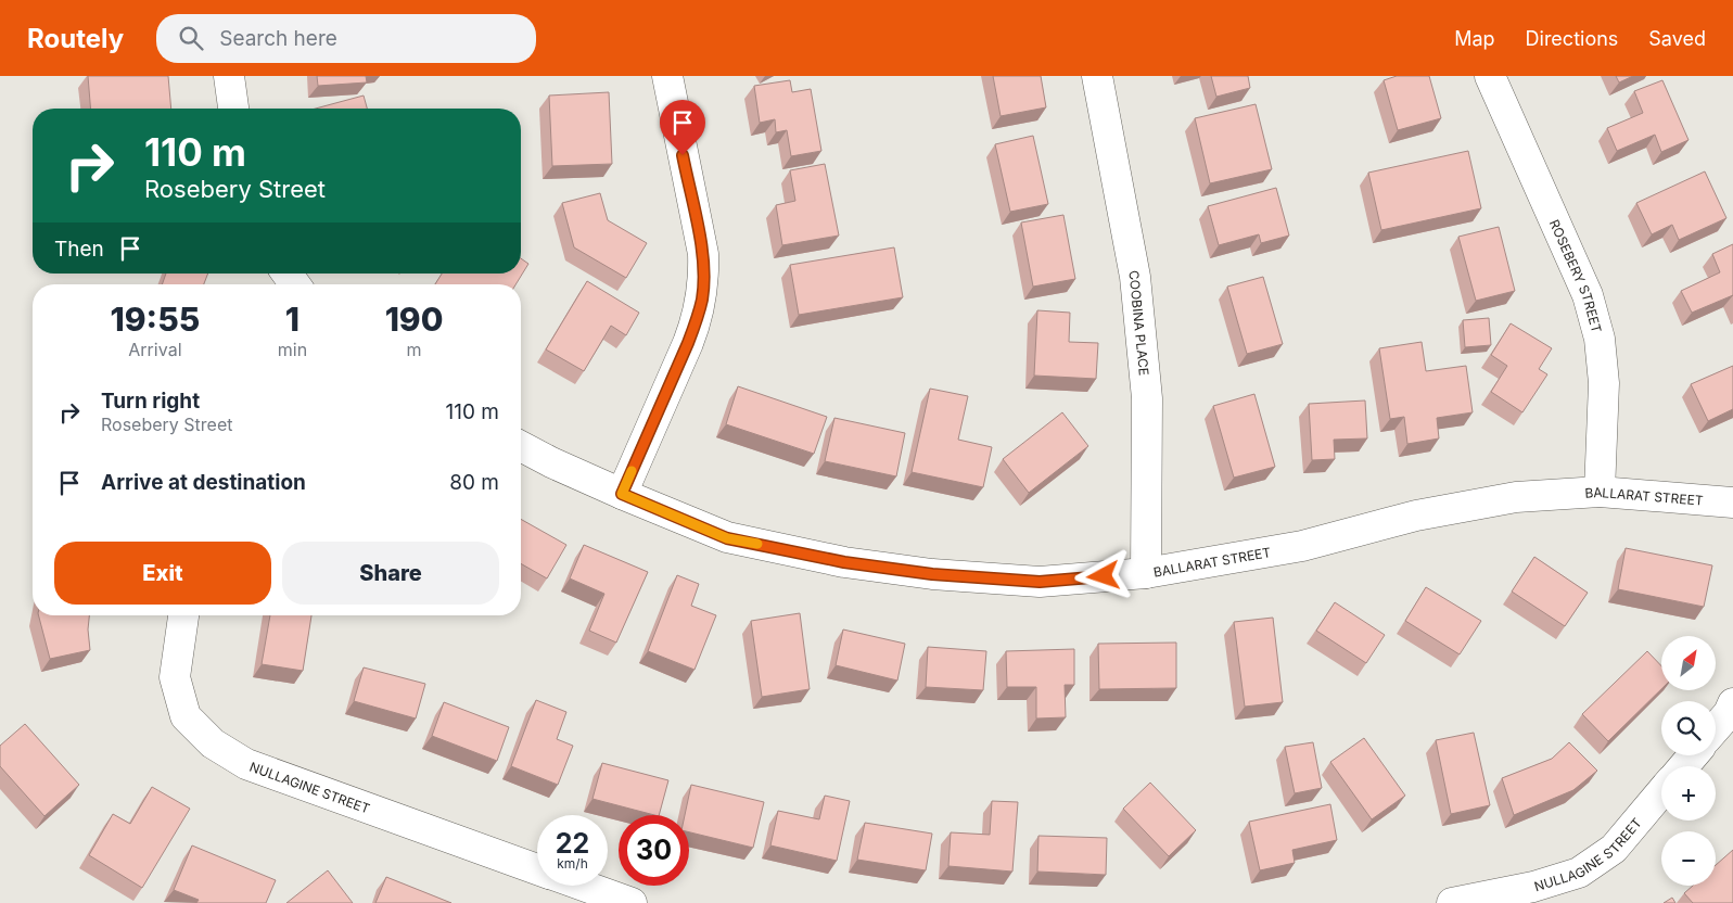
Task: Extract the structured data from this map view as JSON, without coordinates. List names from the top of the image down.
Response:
{
  "streets": {
    "street": [
      "ROSEBERY STREET",
      "COOBINA PLACE",
      "BALLARAT STREET",
      "NULLAGINE STREET"
    ]
  },
  "crossings": [
    ["ROSEBERY STREET", "BALLARAT STREET"],
    ["COOBINA PLACE", "BALLARAT STREET"]
  ],
  "north": "top right",
  "page": {
    "header": "Routely",
    "search": "Search here",
    "nav": ["Map", "Directions", "Saved"],
    "turn": ["110 m", "Rosebery Street"],
    "then": "Then",
    "eta": [
      "19:55",
      "Arrival",
      "1",
      "min",
      "190",
      "m"
    ],
    "list": [
      {
        "name": "Turn right",
        "note": "Rosebery Street",
        "value": "110 m"
      },
      {
        "name": "Arrive at destination",
        "value": "80 m"
      }
    ],
    "buttons": ["Exit", "Share"],
    "map_buttons": ["+", "−"],
    "speed": "22 km/h",
    "limit": "30"
  }
}
